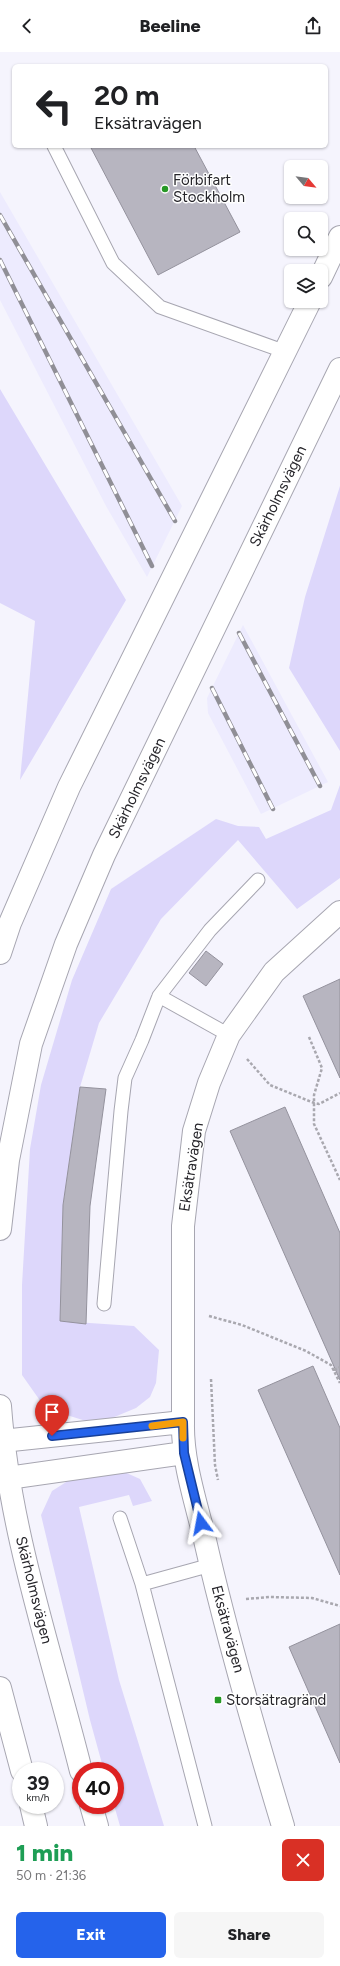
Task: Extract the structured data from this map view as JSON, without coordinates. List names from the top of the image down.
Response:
{
  "streets": {
    "main road": ["Skärholmsvägen", "Eksätravägen"]
  },
  "places": {
    "other": ["Förbifart Stockholm"],
    "transit": ["Storsätragränd"]
  },
  "north": "bottom right",
  "page": {
    "header": "Beeline",
    "turn": ["20 m", "Eksätravägen"],
    "speed": "39 km/h",
    "limit": "40",
    "heading": ["1 min", "50 m · 21:36"],
    "buttons": ["Exit", "Share"]
  }
}
